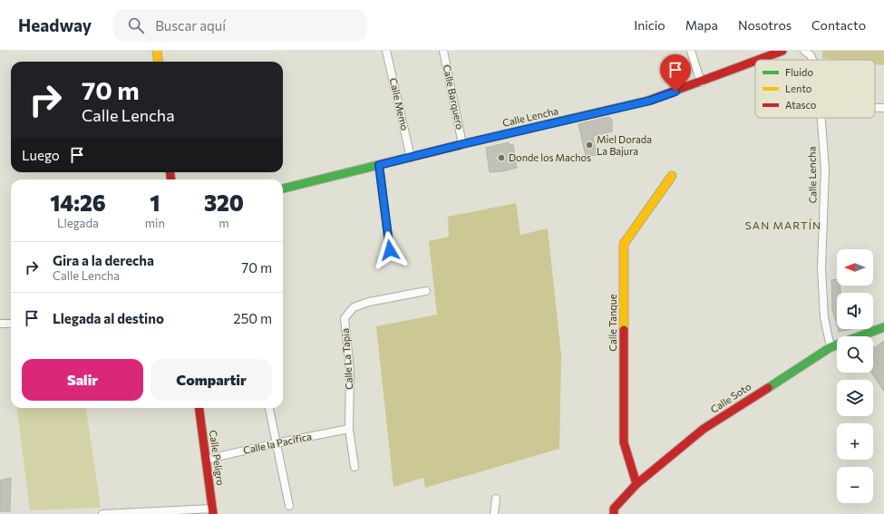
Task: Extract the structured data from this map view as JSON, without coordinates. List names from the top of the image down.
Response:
{
  "streets": {
    "street": [
      "Calle Barquero",
      "Calle Memo",
      "Calle Lencha",
      "Calle Tanque",
      "Calle La Tapia",
      "Calle Soto",
      "Calle la Pacífica",
      "Calle Peligro"
    ]
  },
  "crossings": [
    ["Calle Barquero", "Calle Lencha"],
    ["Calle Memo", "Calle Lencha"],
    ["Calle Lencha", "Calle Soto"],
    ["Calle Tanque", "Calle Soto"],
    ["Calle La Tapia", "Calle la Pacífica"],
    ["Calle la Pacífica", "Calle Peligro"]
  ],
  "districts": ["SAN MARTÍN"],
  "places": ["Miel Dorada La Bajura", "Donde los Machos"],
  "legend": ["Fluido", "Lento", "Atasco"],
  "north": "left",
  "page": {
    "header": "Headway",
    "search": "Buscar aquí",
    "nav": [
      "Inicio",
      "Mapa",
      "Nosotros",
      "Contacto"
    ],
    "turn": ["70 m", "Calle Lencha"],
    "then": "Luego",
    "eta": [
      "14:26",
      "Llegada",
      "1",
      "min",
      "320",
      "m"
    ],
    "list": [
      {
        "name": "Gira a la derecha",
        "note": "Calle Lencha",
        "value": "70 m"
      },
      {
        "name": "Llegada al destino",
        "value": "250 m"
      }
    ],
    "map_buttons": ["+", "−"],
    "buttons": ["Salir", "Compartir"]
  }
}
